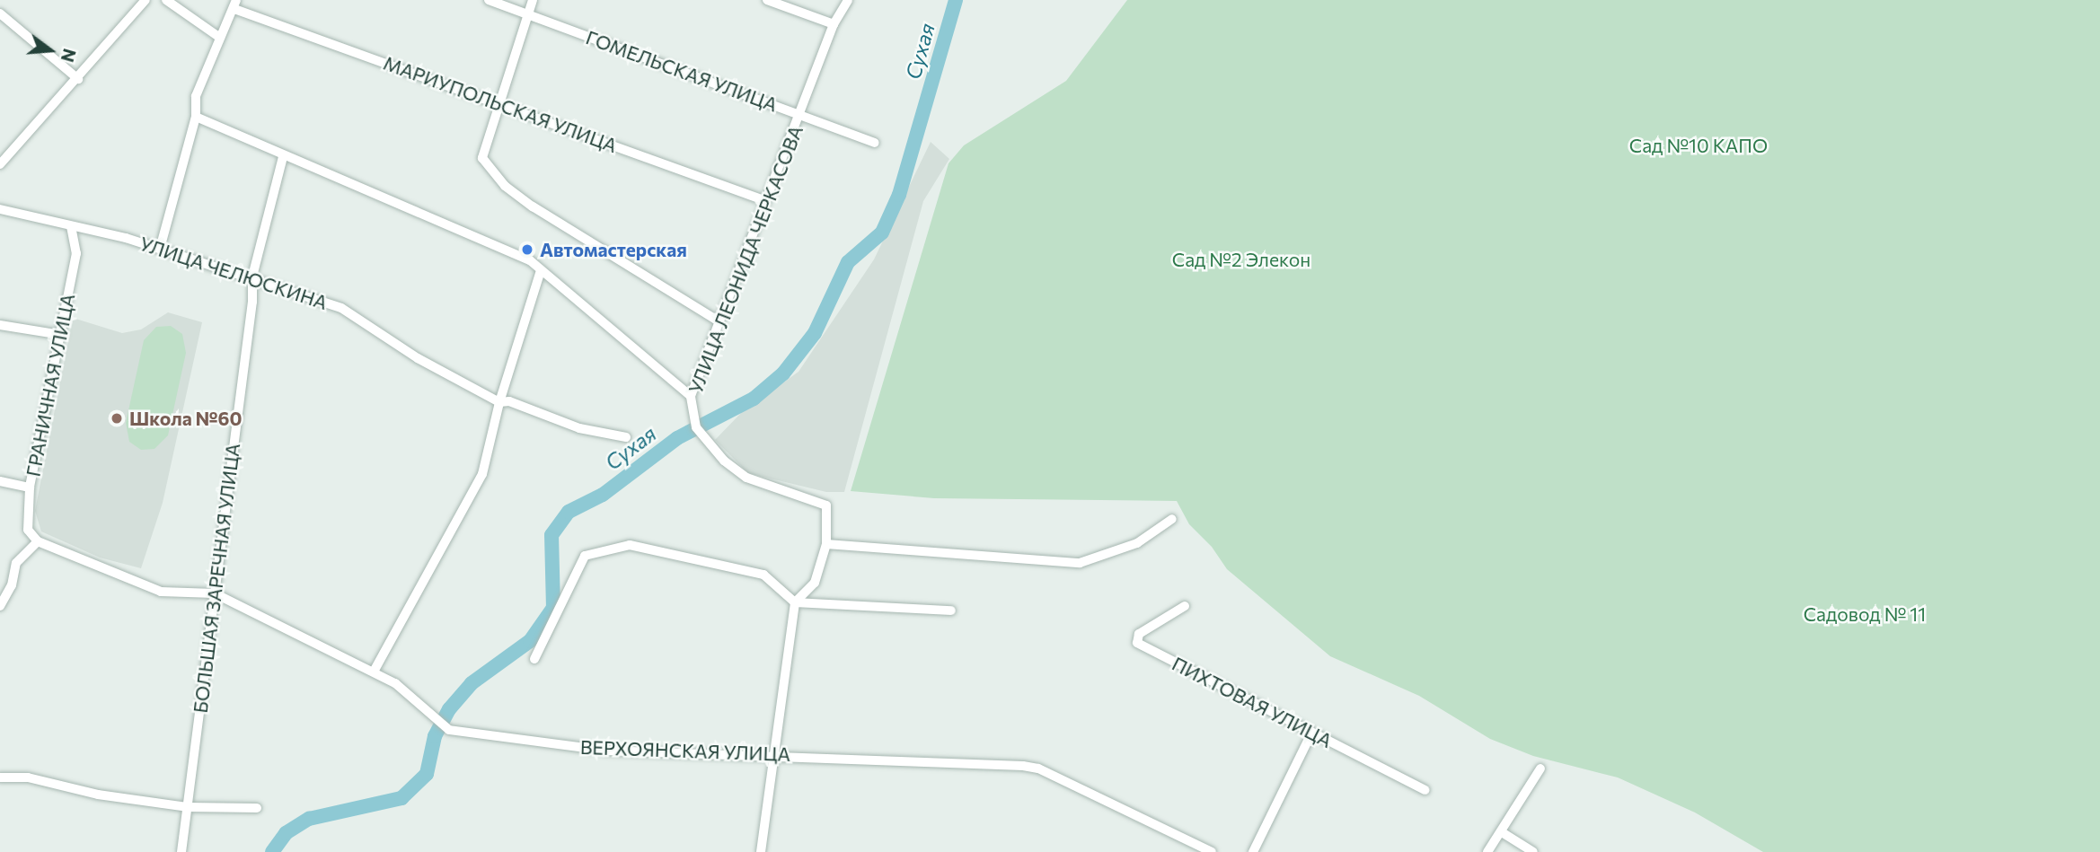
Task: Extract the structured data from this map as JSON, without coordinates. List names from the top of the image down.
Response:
{
  "streets": {
    "street": [
      "ГОМЕЛЬСКАЯ УЛИЦА",
      "МАРИУПОЛЬСКАЯ УЛИЦА",
      "УЛИЦА ЛЕОНИДА ЧЕРКАСОВА",
      "УЛИЦА ЧЕЛЮСКИНА",
      "ГРАНИЧНАЯ УЛИЦА",
      "БОЛЬШАЯ ЗАРЕЧНАЯ УЛИЦА",
      "ПИХТОВАЯ УЛИЦА",
      "ВЕРХОЯНСКАЯ УЛИЦА"
    ]
  },
  "crossings": [
    ["ГОМЕЛЬСКАЯ УЛИЦА", "УЛИЦА ЛЕОНИДА ЧЕРКАСОВА"],
    ["МАРИУПОЛЬСКАЯ УЛИЦА", "УЛИЦА ЛЕОНИДА ЧЕРКАСОВА"],
    ["УЛИЦА ЧЕЛЮСКИНА", "ГРАНИЧНАЯ УЛИЦА"],
    ["УЛИЦА ЧЕЛЮСКИНА", "БОЛЬШАЯ ЗАРЕЧНАЯ УЛИЦА"],
    ["ГРАНИЧНАЯ УЛИЦА", "ВЕРХОЯНСКАЯ УЛИЦА"],
    ["БОЛЬШАЯ ЗАРЕЧНАЯ УЛИЦА", "ВЕРХОЯНСКАЯ УЛИЦА"]
  ],
  "water": ["Сухая"],
  "parks": ["Сад №10 КАПО", "Сад №2 Элекон", "Садовод № 11"],
  "places": ["Автомастерская", "Школа №60"],
  "north": "right"
}
